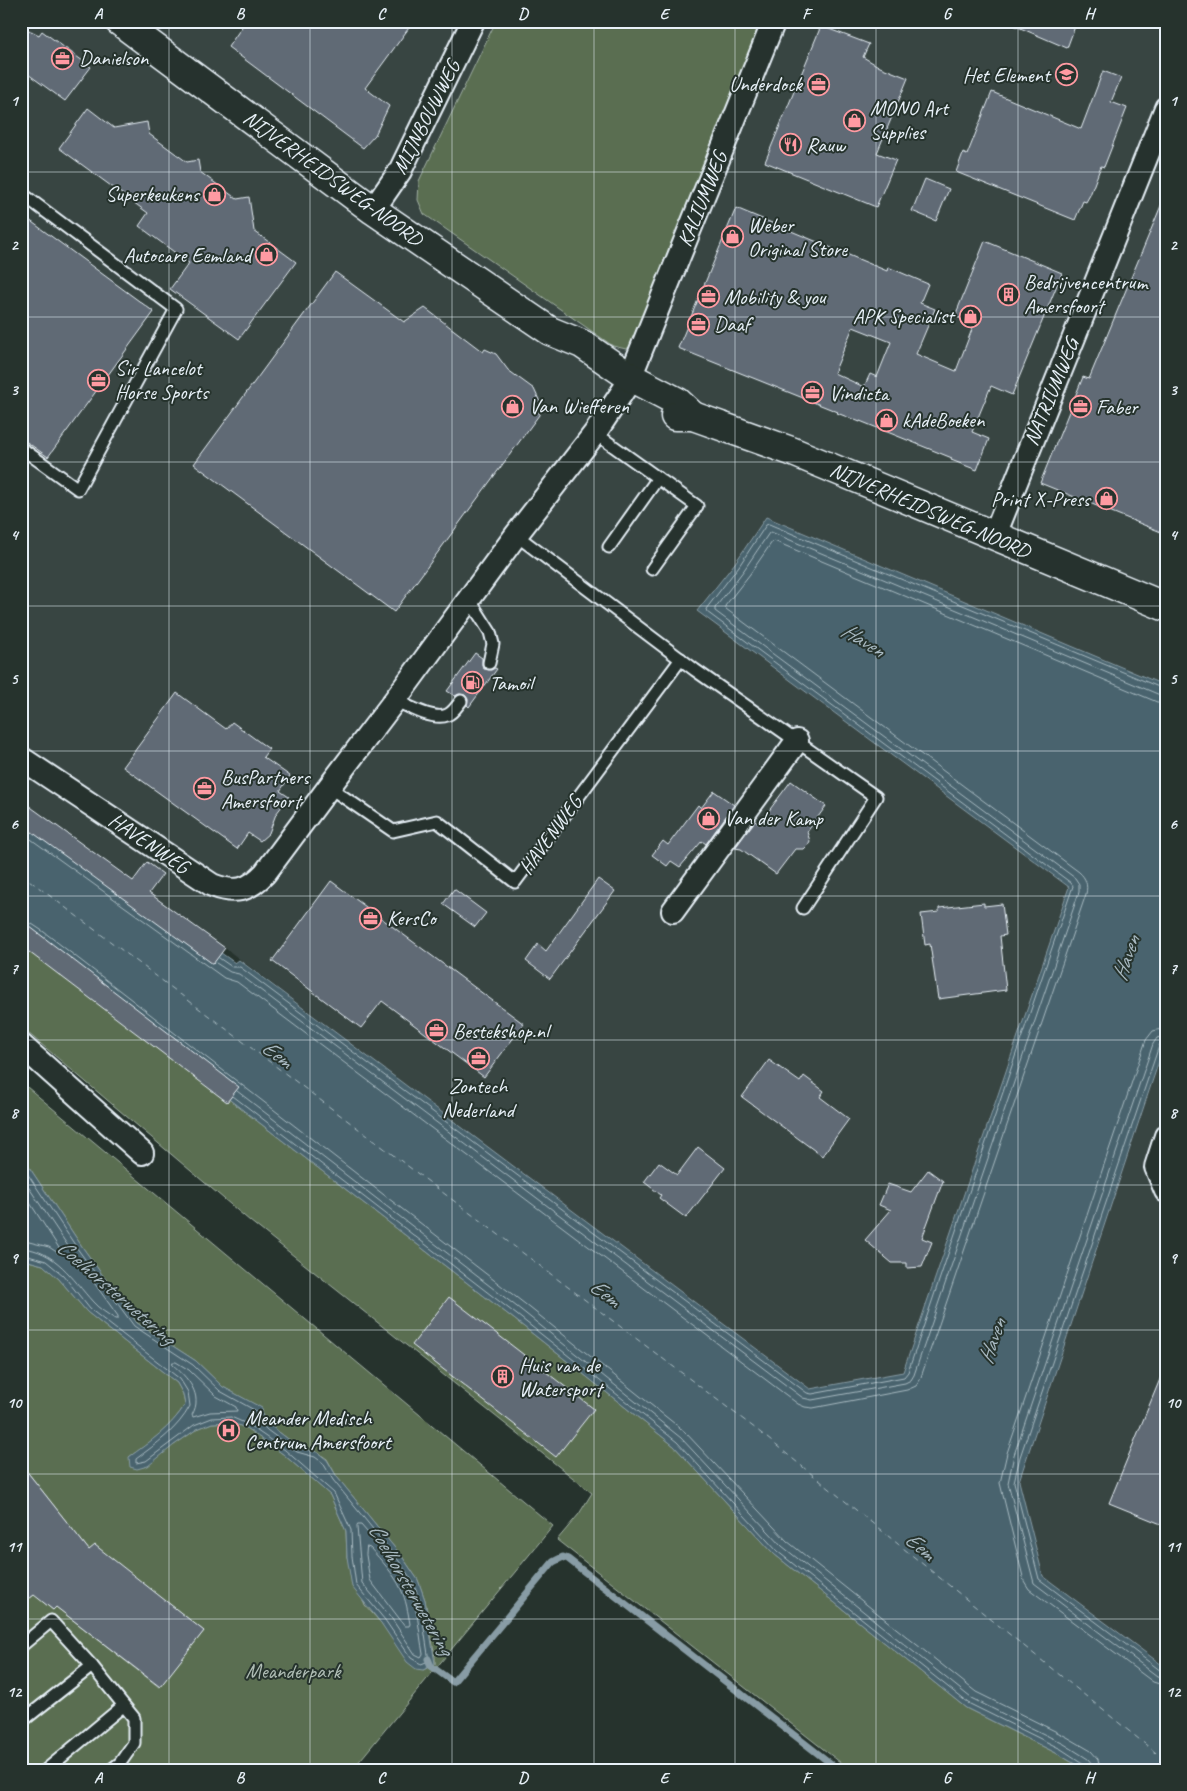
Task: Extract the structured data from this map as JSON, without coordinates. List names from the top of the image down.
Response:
{
  "streets": {
    "street": [
      "MIJNBOUWWEG",
      "NIJVERHEIDSWEG-NOORD",
      "KALIUMWEG",
      "NATRIUMWEG",
      "HAVENWEG"
    ]
  },
  "crossings": [
    ["MIJNBOUWWEG", "NIJVERHEIDSWEG-NOORD"],
    ["NIJVERHEIDSWEG-NOORD", "KALIUMWEG"],
    ["NIJVERHEIDSWEG-NOORD", "NATRIUMWEG"],
    ["NIJVERHEIDSWEG-NOORD", "HAVENWEG"],
    ["KALIUMWEG", "HAVENWEG"]
  ],
  "water": ["Haven", "Eem", "Coelhorsterwetering"],
  "parks": ["Meanderpark"],
  "places": {
    "office": [
      "Danielson",
      "Underdock",
      "Mobility & you",
      "Daaf",
      "Sir Lancelot Horse Sports",
      "Vindicta",
      "Faber",
      "BusPartners Amersfoort",
      "KersCo",
      "Bestekshop.nl",
      "Zontech Nederland"
    ],
    "school or university": ["Het Element"],
    "shop": [
      "MONO Art Supplies",
      "Superkeukens",
      "Weber Original Store",
      "Autocare Eemland",
      "APK Specialist",
      "Van Wiefferen",
      "kAdeBoeken",
      "Print X-Press",
      "Van der Kamp"
    ],
    "restaurant": ["Rauw"],
    "building": ["Bedrijvencentrum Amersfoort", "Huis van de Watersport"],
    "fuel station": ["Tamoil"],
    "hospital": ["Meander Medisch Centrum Amersfoort"]
  },
  "grid": {
    "columns": [
      "A",
      "B",
      "C",
      "D",
      "E",
      "F",
      "G",
      "H"
    ],
    "rows": [
      "1",
      "2",
      "3",
      "4",
      "5",
      "6",
      "7",
      "8",
      "9",
      "10",
      "11",
      "12"
    ]
  }
}
